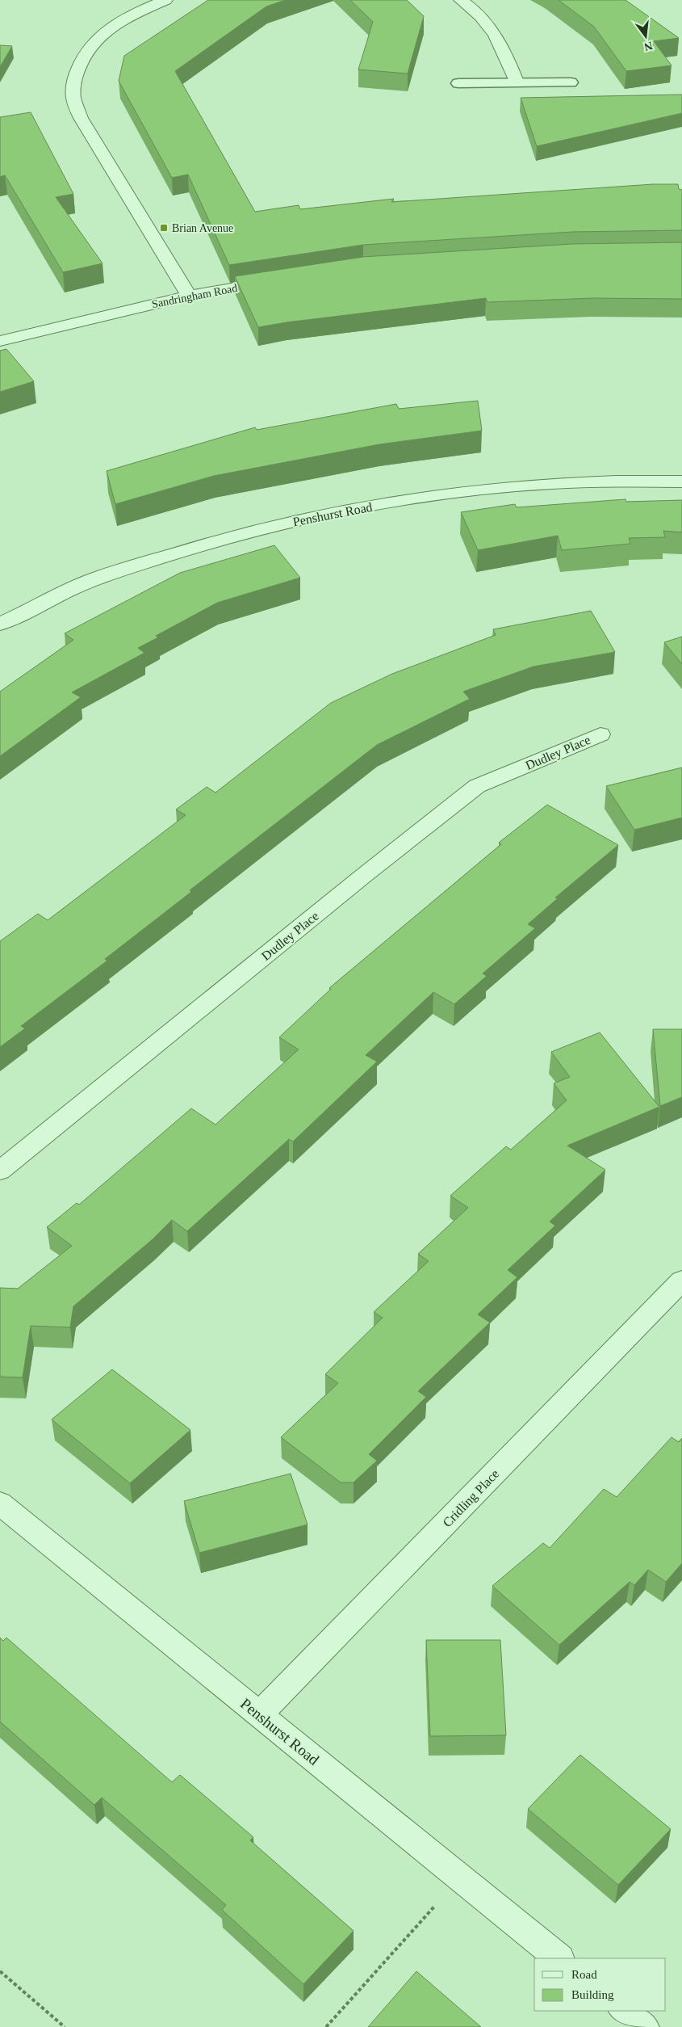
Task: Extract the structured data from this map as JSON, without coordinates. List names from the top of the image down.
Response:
{
  "streets": {
    "street": [
      "Sandringham Road",
      "Penshurst Road",
      "Dudley Place",
      "Cridling Place"
    ]
  },
  "crossings": [
    ["Penshurst Road", "Cridling Place"]
  ],
  "places": {
    "transit": ["Brian Avenue"]
  },
  "legend": ["Road", "Building"],
  "north": "bottom"
}
